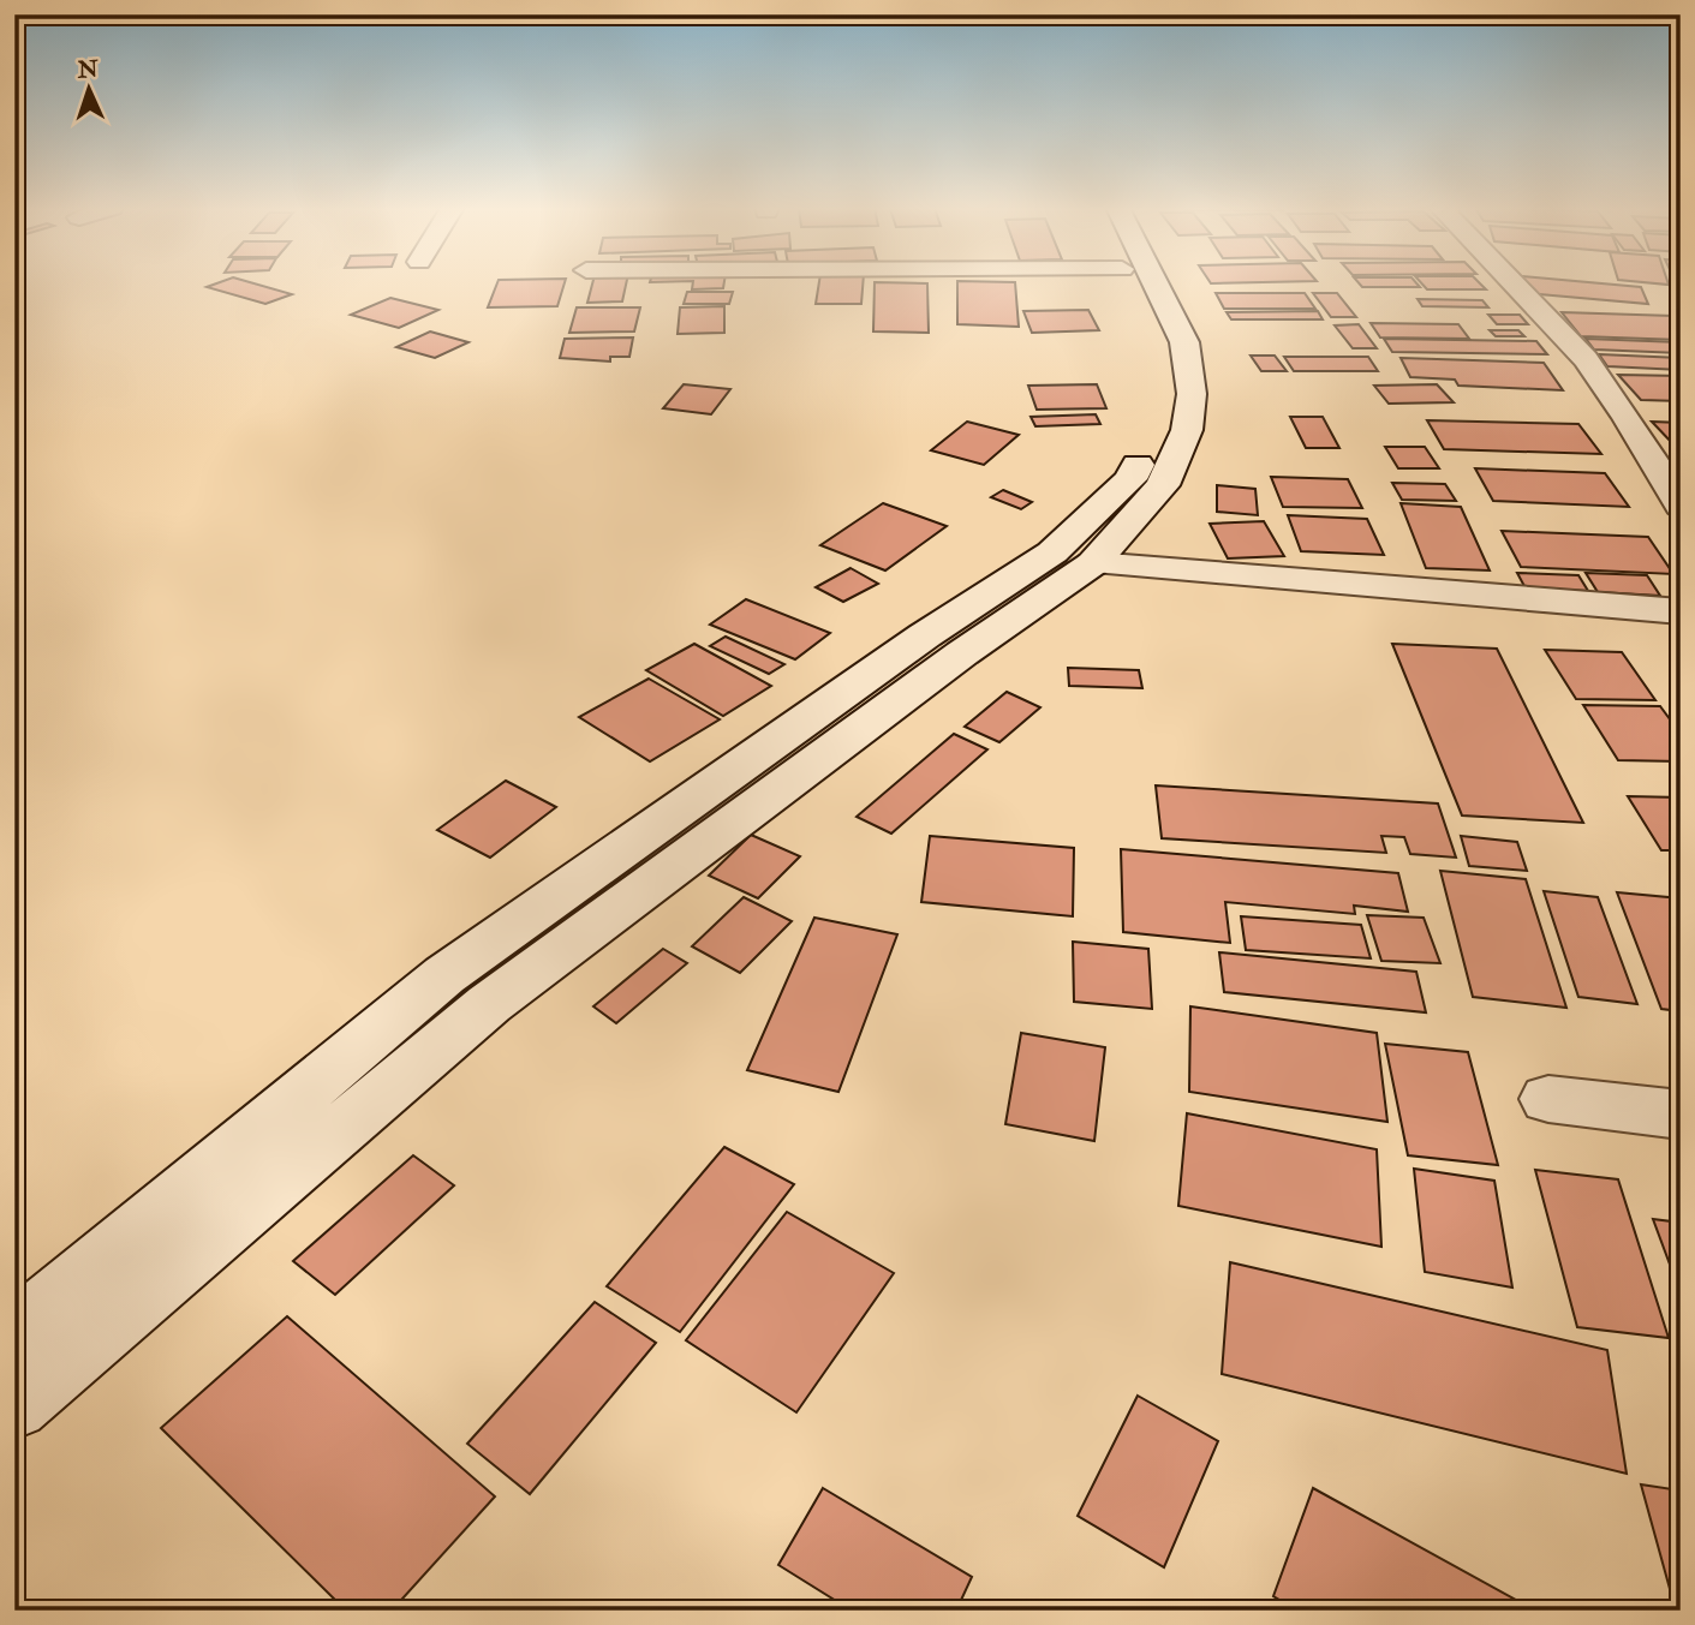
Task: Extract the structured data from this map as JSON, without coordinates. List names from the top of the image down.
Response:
{
  "north": "top"
}
